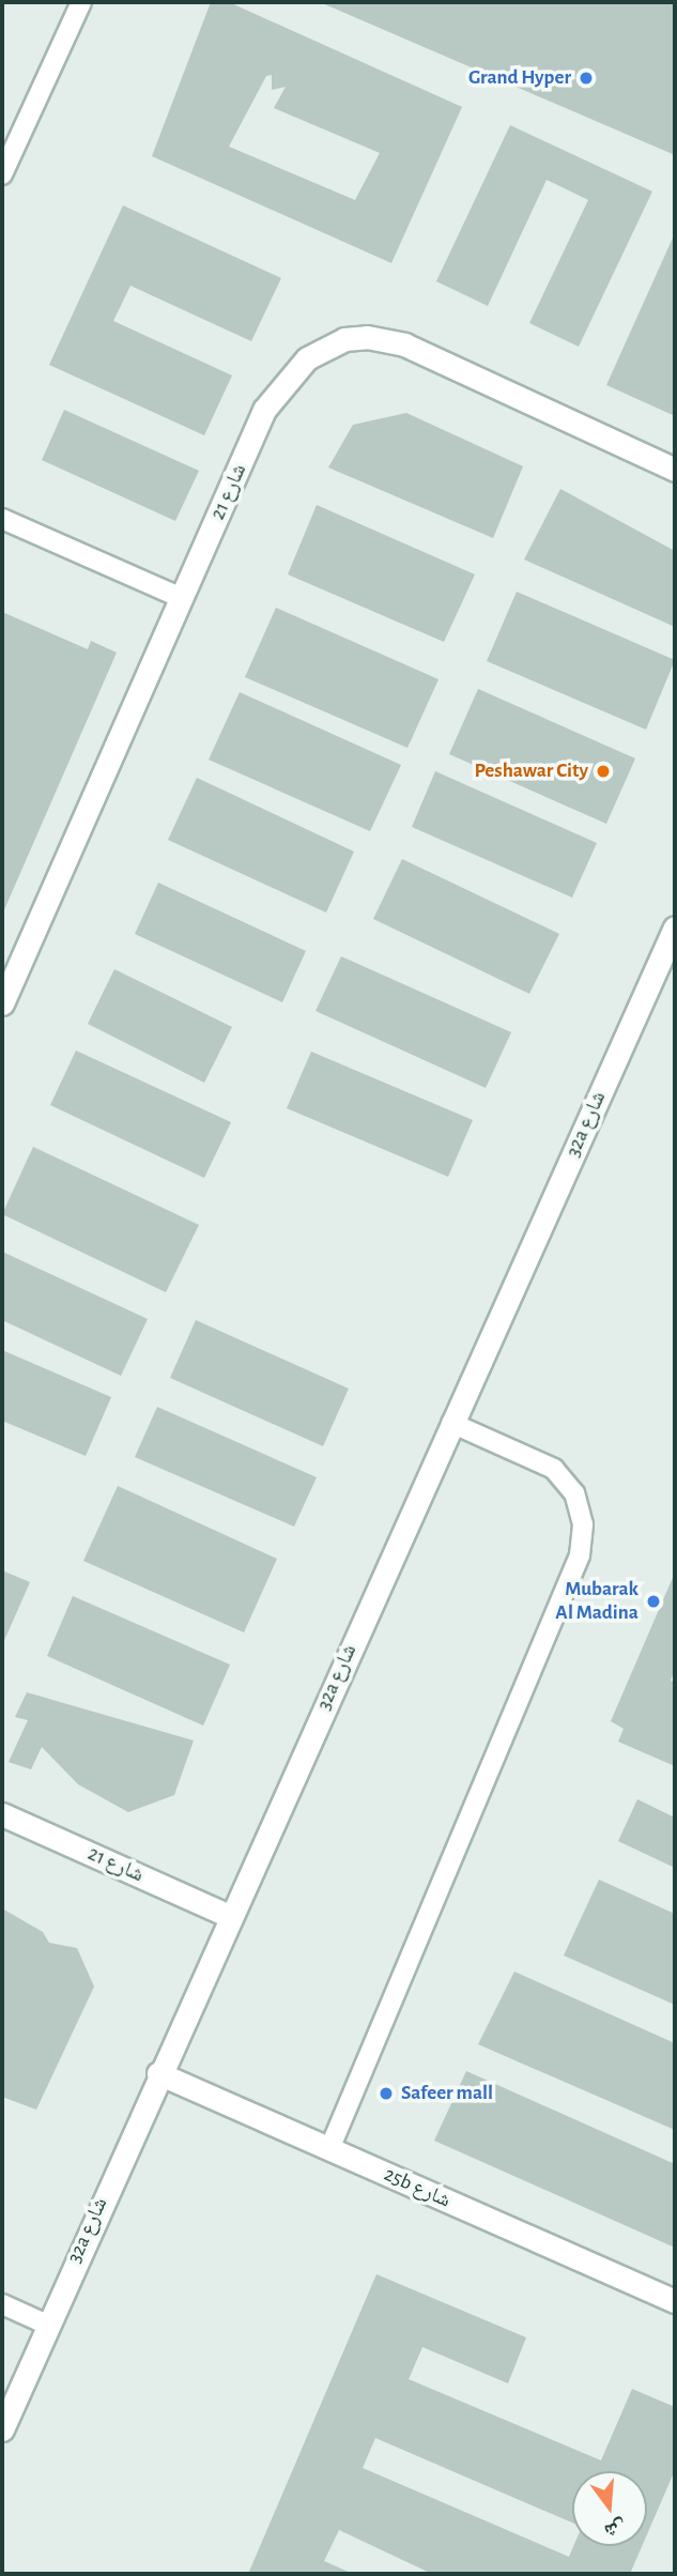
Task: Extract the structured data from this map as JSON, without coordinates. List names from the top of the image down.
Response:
{
  "streets": {
    "street": ["شارع 21", "32a شارع", "25b شارع"]
  },
  "crossings": [
    ["شارع 21", "32a شارع"],
    ["32a شارع", "25b شارع"]
  ],
  "places": [
    "Grand Hyper",
    "Peshawar City",
    "Mubarak Al Madina",
    "Safeer mall"
  ],
  "north": "bottom"
}
